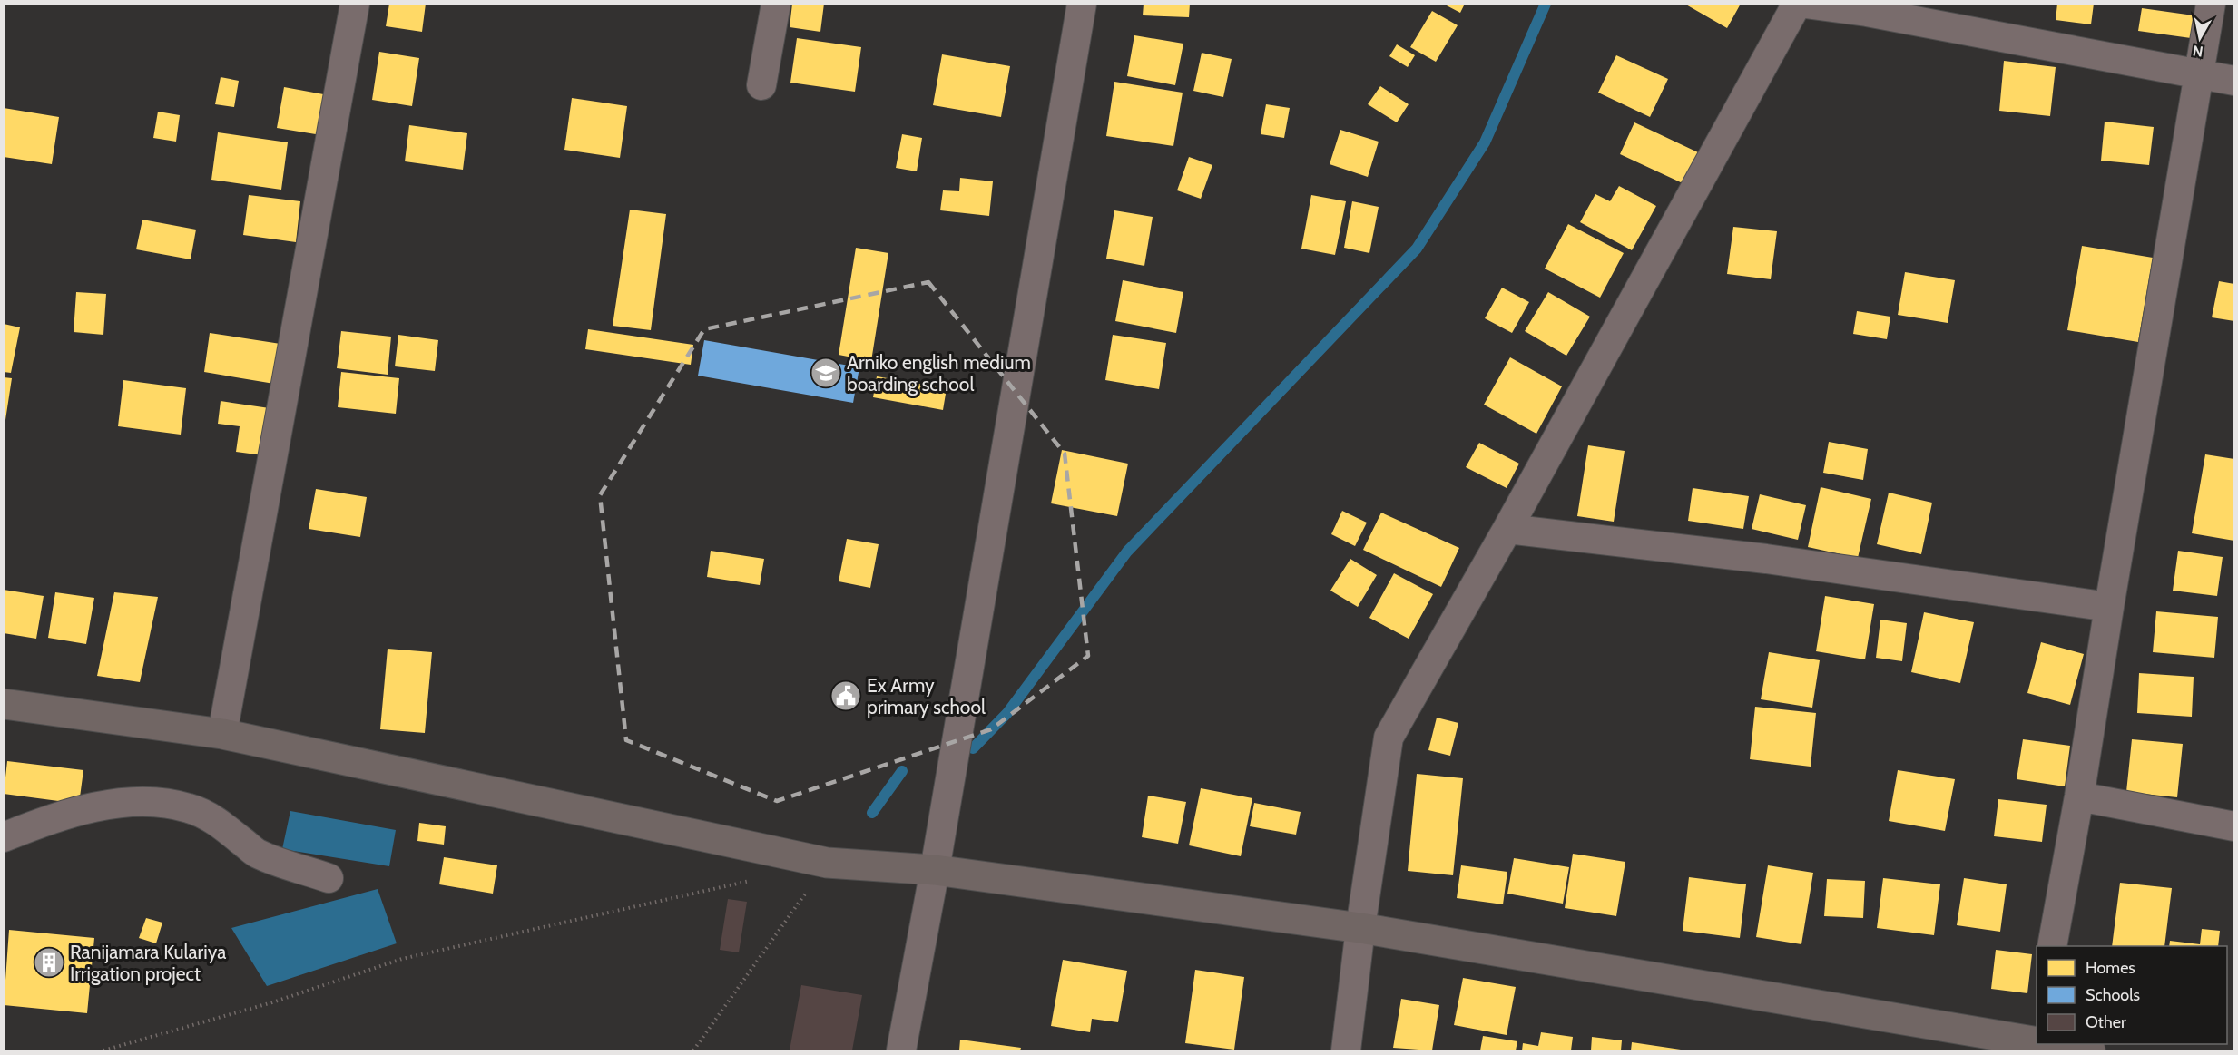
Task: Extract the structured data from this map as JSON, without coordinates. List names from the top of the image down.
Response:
{
  "places": {
    "school or university": ["Arniko english medium boarding school"],
    "public building": ["Ex Army primary school"],
    "building": ["Ranijamara Kulariya Irrigation project"]
  },
  "legend": ["Homes", "Schools", "Other"],
  "north": "bottom"
}
